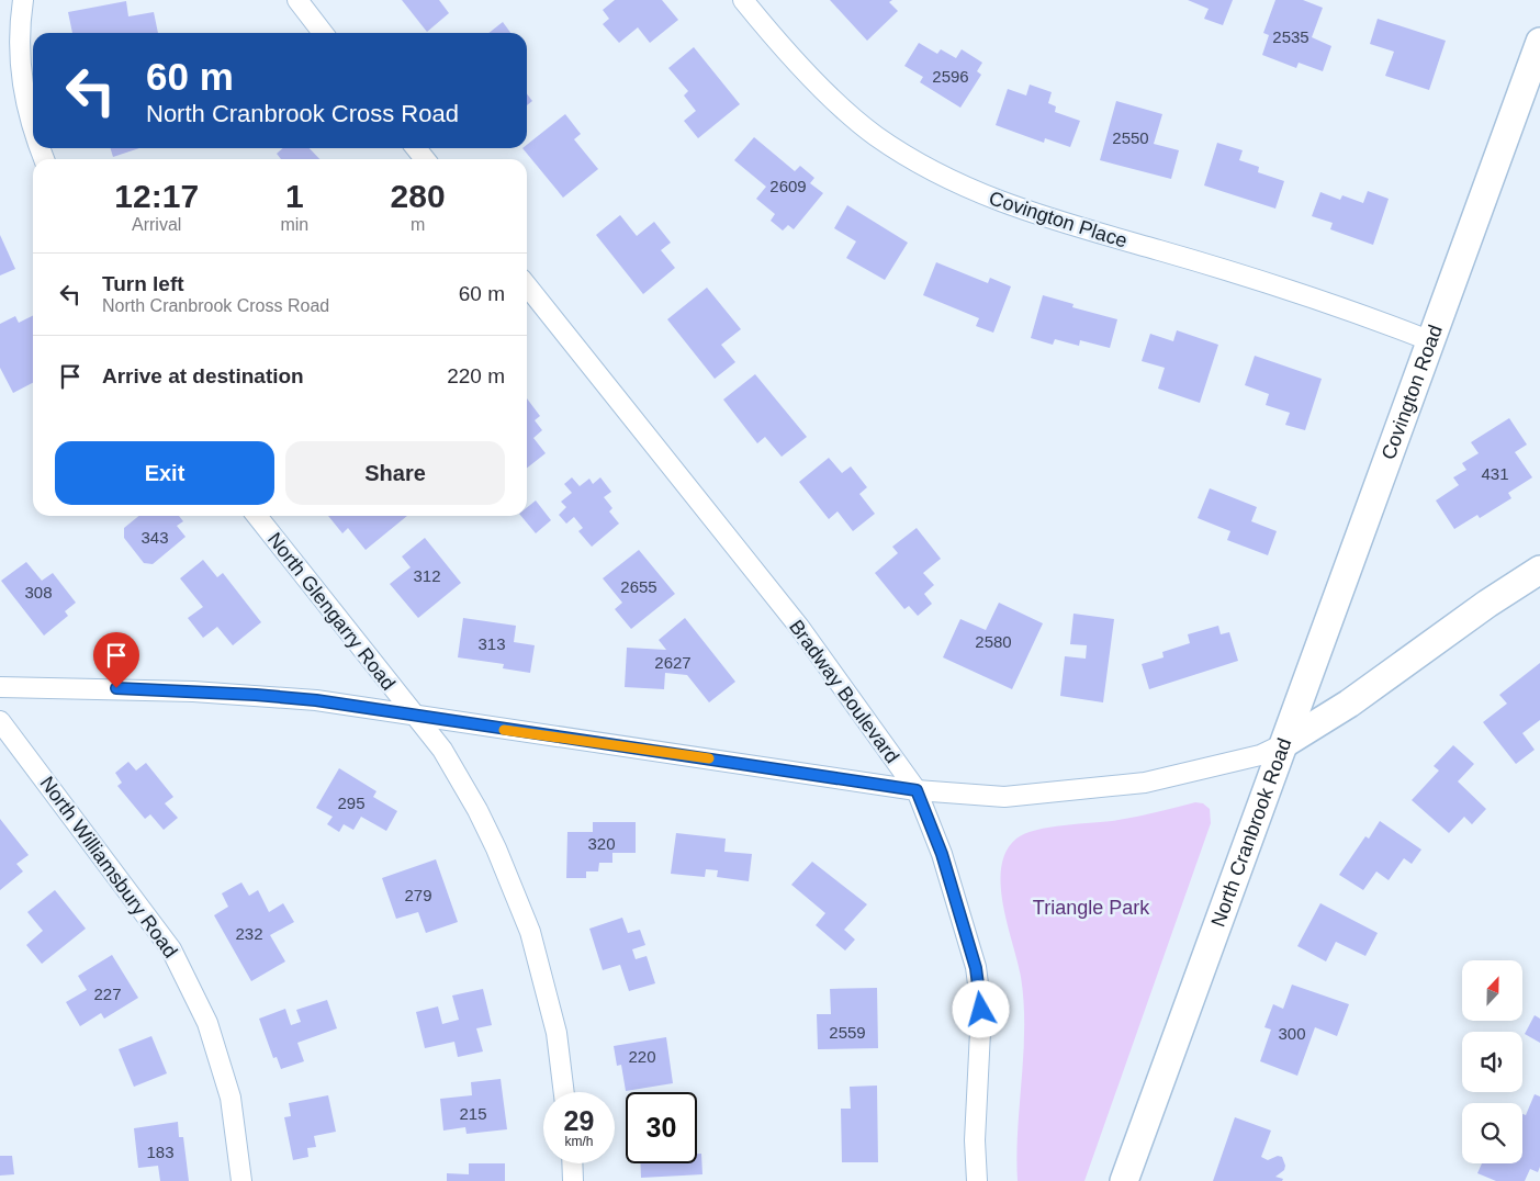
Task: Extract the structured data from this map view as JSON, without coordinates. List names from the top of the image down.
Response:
{
  "streets": {
    "street": [
      "Covington Place",
      "Covington Road",
      "North Glengarry Road",
      "Bradway Boulevard",
      "North Cranbrook Road",
      "North Williamsbury Road"
    ]
  },
  "crossings": [
    ["Covington Place", "Covington Road"],
    ["Covington Road", "North Cranbrook Road"]
  ],
  "parks": ["Triangle Park"],
  "house_numbers": [
    "2535",
    "2596",
    "2550",
    "2609",
    "431",
    "343",
    "312",
    "2655",
    "308",
    "2580",
    "313",
    "2627",
    "295",
    "320",
    "279",
    "232",
    "227",
    "2559",
    "300",
    "220",
    "215",
    "183"
  ],
  "north": "top",
  "page": {
    "turn": ["60 m", "North Cranbrook Cross Road"],
    "eta": [
      "12:17",
      "Arrival",
      "1",
      "min",
      "280",
      "m"
    ],
    "list": [
      {
        "name": "Turn left",
        "note": "North Cranbrook Cross Road",
        "value": "60 m"
      },
      {
        "name": "Arrive at destination",
        "value": "220 m"
      }
    ],
    "buttons": ["Exit", "Share"],
    "speed": "29 km/h",
    "limit": "30"
  }
}
